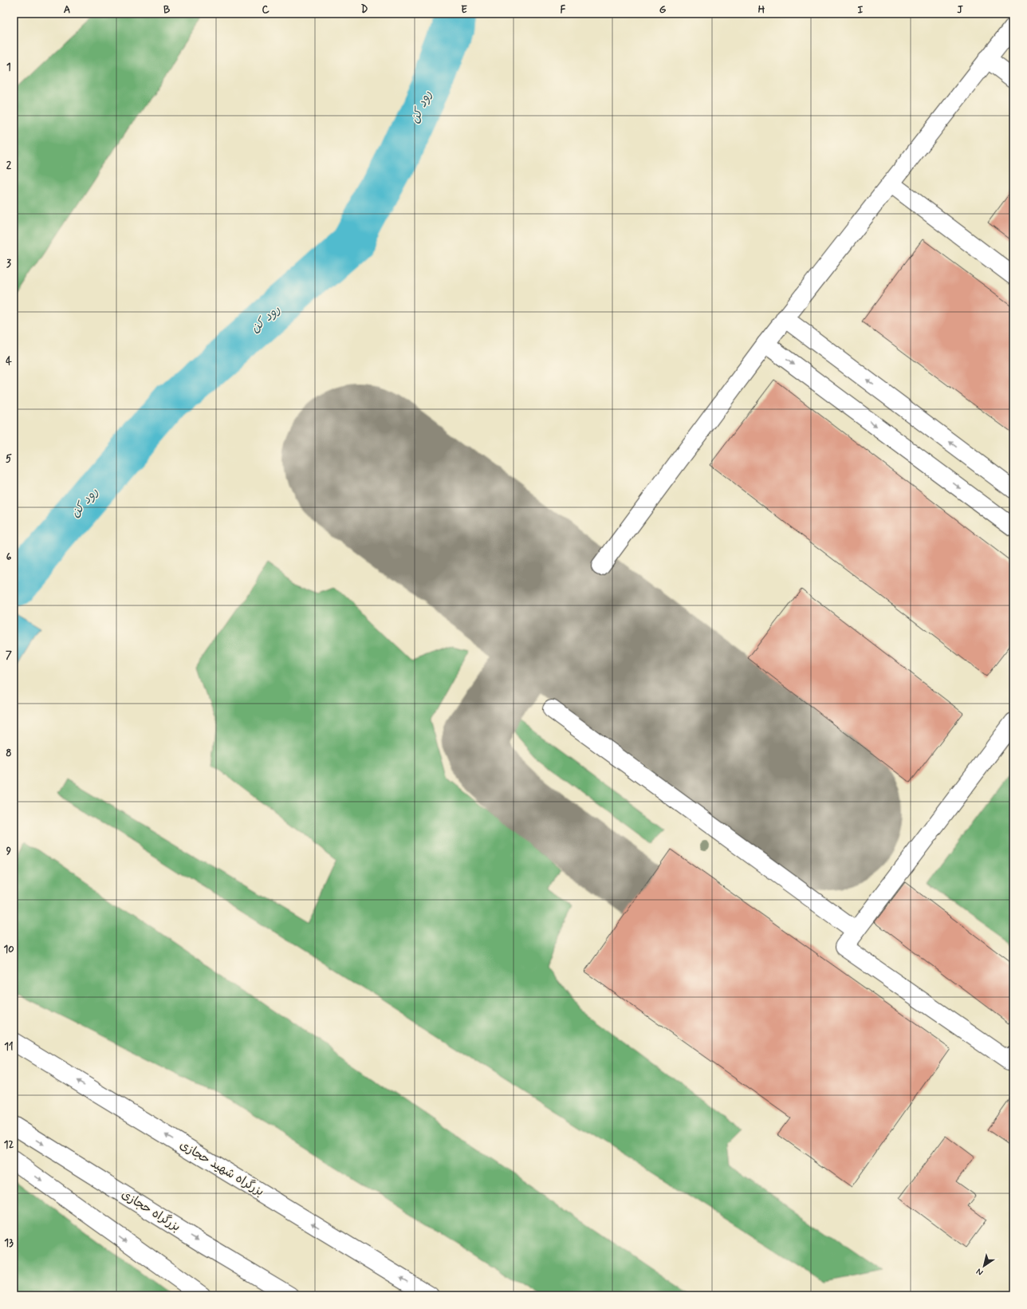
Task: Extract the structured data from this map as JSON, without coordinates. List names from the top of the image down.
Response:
{
  "streets": {
    "main road": ["بزرگراه شهید حجازی", "بزرگراه حجازی"]
  },
  "water": ["رود کن"],
  "north": "bottom left",
  "grid": {
    "columns": [
      "A",
      "B",
      "C",
      "D",
      "E",
      "F",
      "G",
      "H",
      "I",
      "J"
    ],
    "rows": [
      "1",
      "2",
      "3",
      "4",
      "5",
      "6",
      "7",
      "8",
      "9",
      "10",
      "11",
      "12",
      "13"
    ]
  }
}
